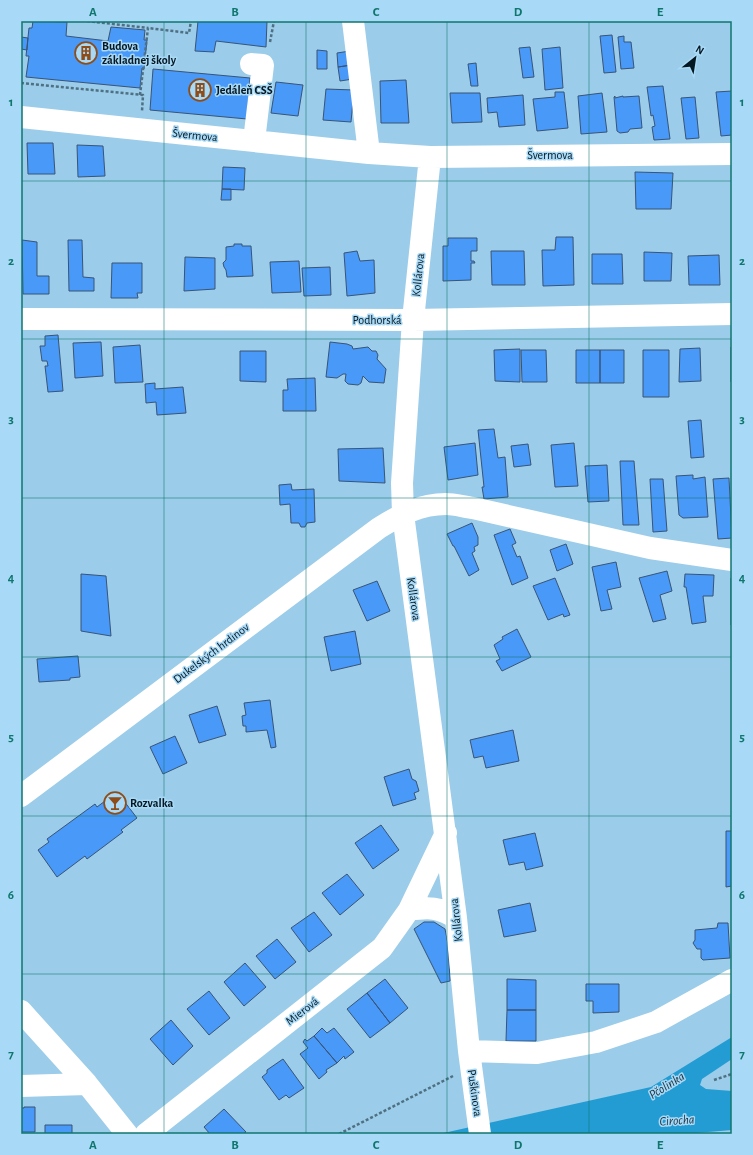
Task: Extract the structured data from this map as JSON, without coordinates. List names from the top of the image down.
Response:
{
  "streets": {
    "street": [
      "Švermova",
      "Kollárova",
      "Podhorská",
      "Dukelských hrdinov",
      "Mierová",
      "Puškinova"
    ]
  },
  "crossings": [
    ["Švermova", "Kollárova"],
    ["Kollárova", "Podhorská"],
    ["Kollárova", "Dukelských hrdinov"],
    ["Kollárova", "Mierová"],
    ["Kollárova", "Puškinova"]
  ],
  "water": ["Pčolinka", "Cirocha"],
  "places": {
    "building": ["Budova základnej školy", "Jedáleň CSŠ"],
    "bar": ["Rozvalka"]
  },
  "north": "top right",
  "grid": {
    "columns": [
      "A",
      "B",
      "C",
      "D",
      "E"
    ],
    "rows": [
      "1",
      "2",
      "3",
      "4",
      "5",
      "6",
      "7"
    ]
  }
}
